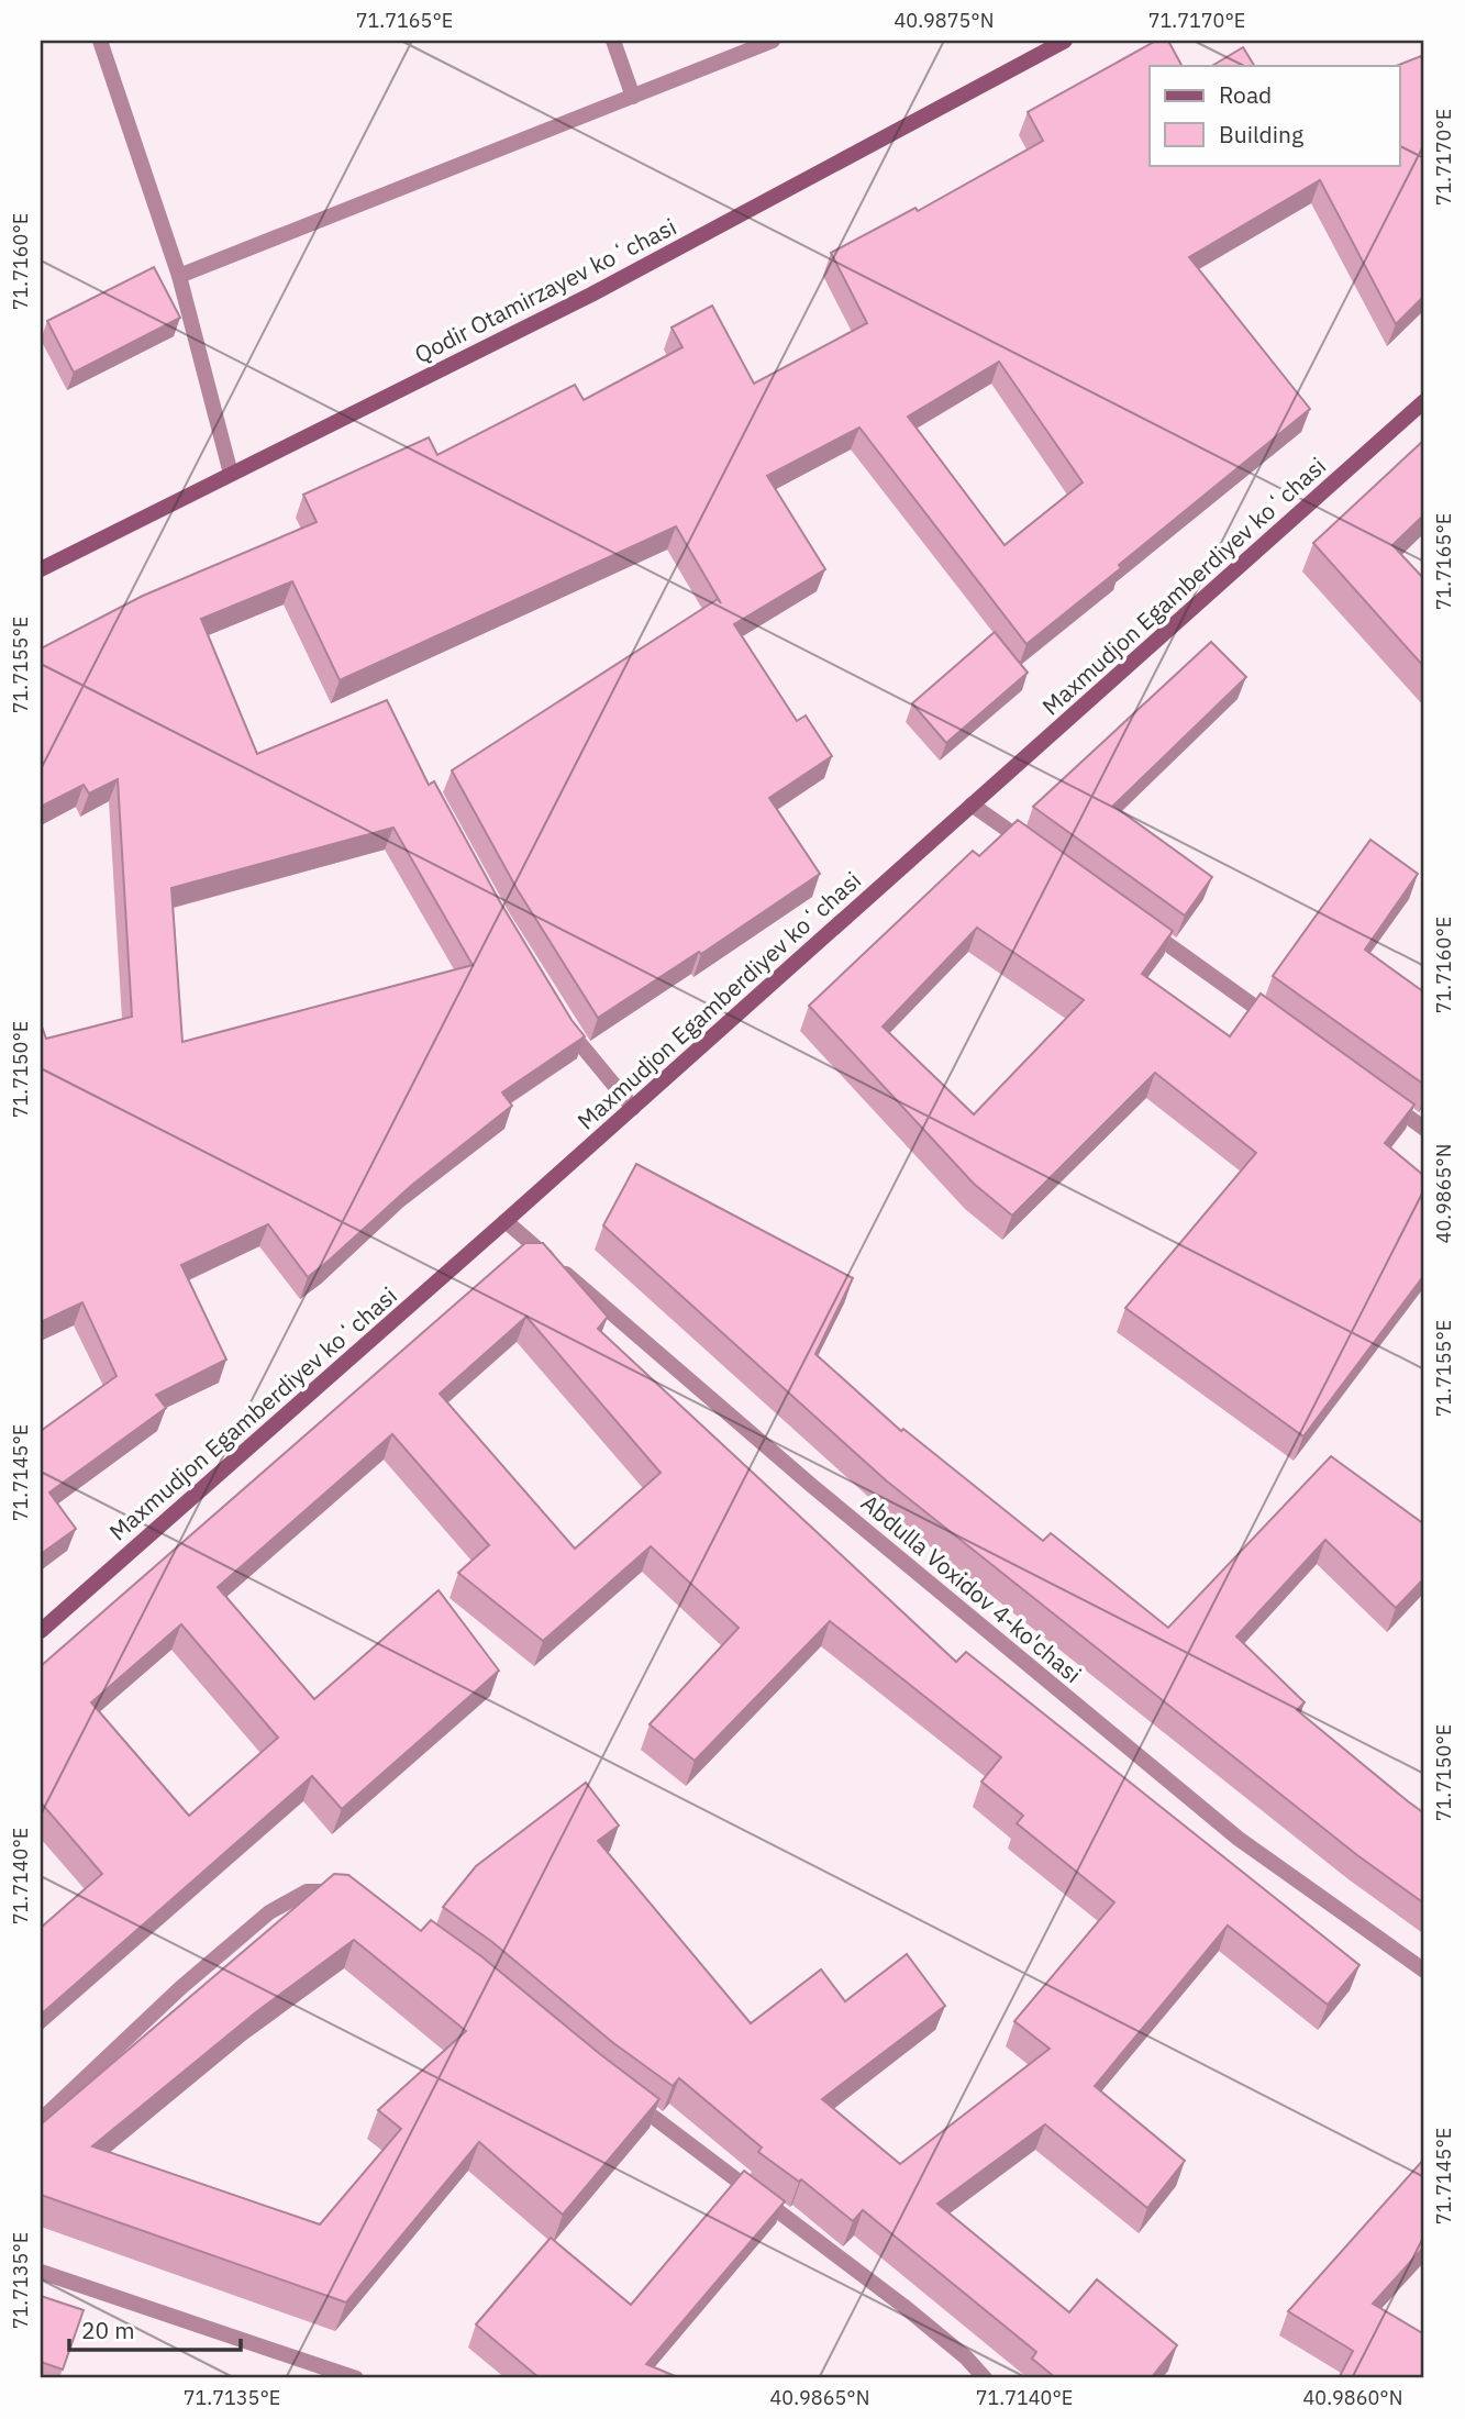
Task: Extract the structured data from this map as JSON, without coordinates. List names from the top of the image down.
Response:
{
  "streets": {
    "street": ["Qodir Otamirzayev koʻchasi", "Maxmudjon Egamberdiyev koʻchasi", "Abdulla Voxidov 4-ko'chasi"]
  },
  "crossings": [
    ["Maxmudjon Egamberdiyev koʻchasi", "Abdulla Voxidov 4-ko'chasi"]
  ],
  "legend": ["Road", "Building"],
  "scale_bar": "20 m",
  "coordinates": [
    "71.7165°E",
    "40.9875°N",
    "71.7170°E",
    "71.7160°E",
    "71.7155°E",
    "71.7150°E",
    "40.9865°N",
    "71.7145°E",
    "71.7140°E",
    "71.7135°E",
    "40.9860°N"
  ]
}
